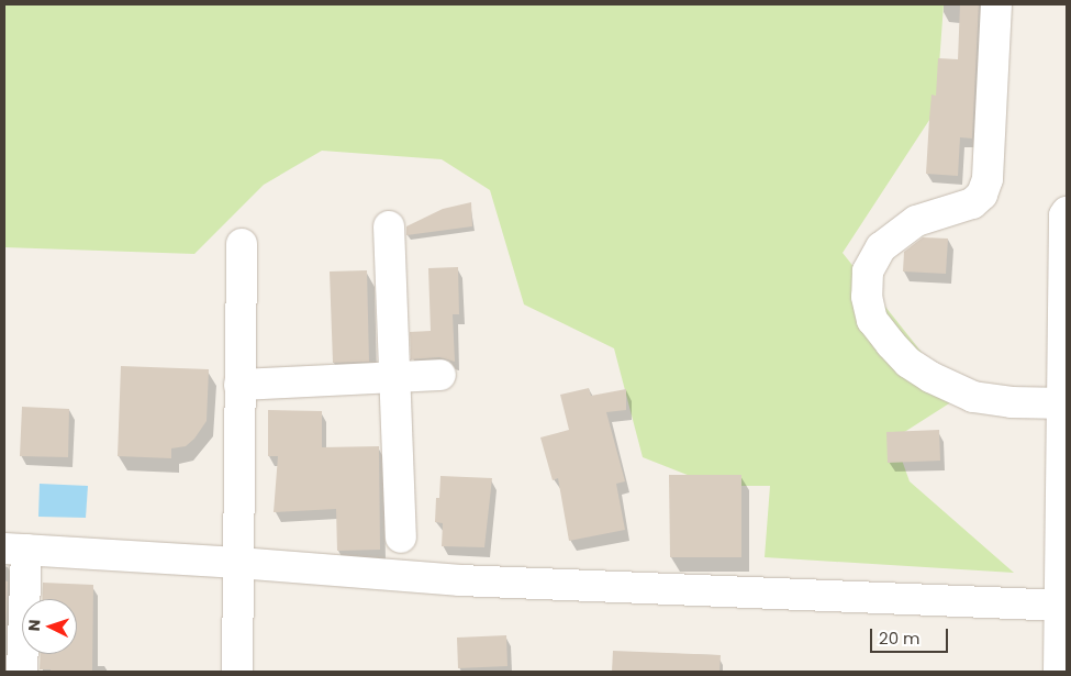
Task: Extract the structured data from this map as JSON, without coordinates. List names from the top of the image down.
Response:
{
  "scale_bar": "20 m",
  "north": "left"
}
